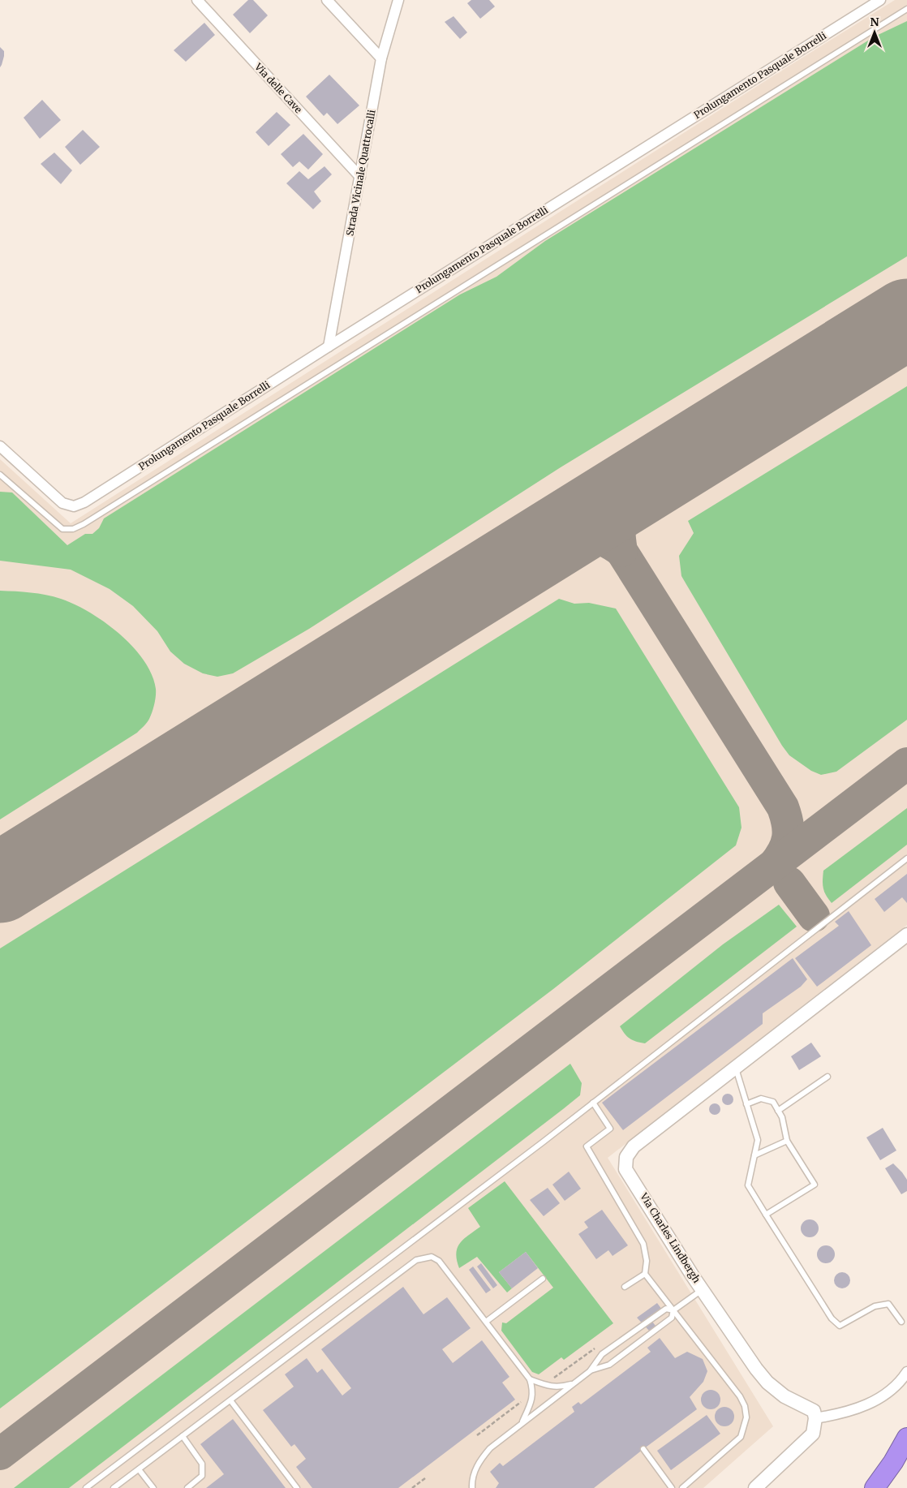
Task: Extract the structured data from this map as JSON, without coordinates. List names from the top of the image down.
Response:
{
  "streets": {
    "street": [
      "Prolungamento Pasquale Borrelli",
      "Via delle Cave",
      "Strada Vicinale Quattrocalli",
      "Via Charles Lindbergh"
    ]
  },
  "crossings": [
    ["Prolungamento Pasquale Borrelli", "Strada Vicinale Quattrocalli"],
    ["Via delle Cave", "Strada Vicinale Quattrocalli"]
  ],
  "north": "top"
}
